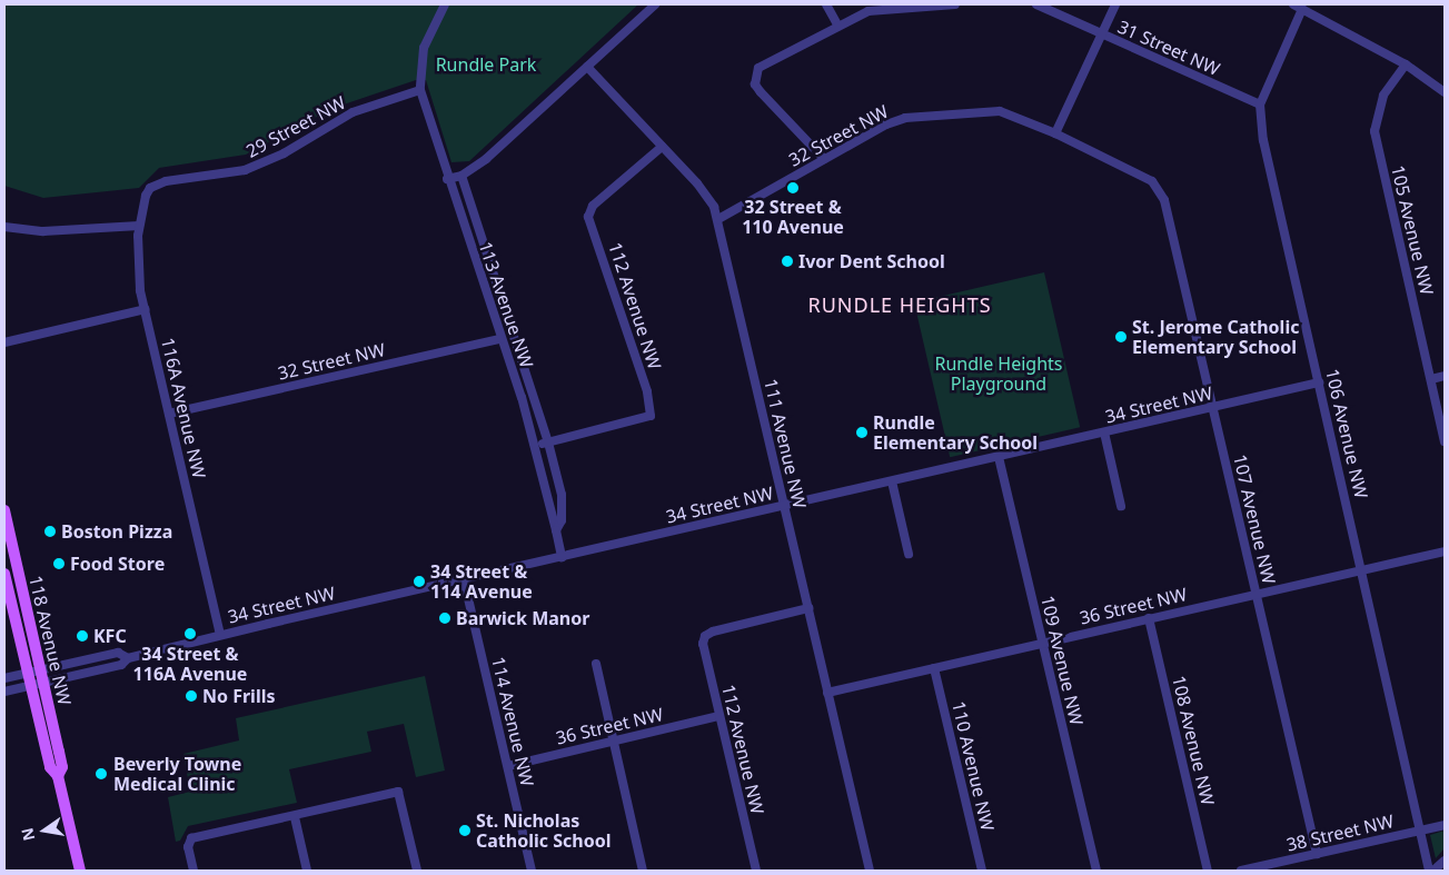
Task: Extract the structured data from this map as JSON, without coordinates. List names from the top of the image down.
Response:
{
  "streets": {
    "main road": ["118 Avenue NW"],
    "street": [
      "31 Street NW",
      "29 Street NW",
      "32 Street NW",
      "105 Avenue NW",
      "113 Avenue NW",
      "112 Avenue NW",
      "34 Street NW",
      "116A Avenue NW",
      "106 Avenue NW",
      "111 Avenue NW",
      "107 Avenue NW",
      "36 Street NW",
      "109 Avenue NW",
      "114 Avenue NW",
      "108 Avenue NW",
      "110 Avenue NW",
      "38 Street NW"
    ]
  },
  "crossings": [
    ["31 Street NW", "106 Avenue NW"],
    ["29 Street NW", "113 Avenue NW"],
    ["29 Street NW", "116A Avenue NW"],
    ["32 Street NW", "113 Avenue NW"],
    ["32 Street NW", "116A Avenue NW"],
    ["32 Street NW", "111 Avenue NW"],
    ["32 Street NW", "107 Avenue NW"],
    ["113 Avenue NW", "112 Avenue NW"],
    ["113 Avenue NW", "34 Street NW"],
    ["112 Avenue NW", "111 Avenue NW"],
    ["112 Avenue NW", "36 Street NW"],
    ["34 Street NW", "116A Avenue NW"],
    ["34 Street NW", "106 Avenue NW"],
    ["34 Street NW", "111 Avenue NW"],
    ["34 Street NW", "107 Avenue NW"],
    ["34 Street NW", "118 Avenue NW"],
    ["34 Street NW", "109 Avenue NW"],
    ["34 Street NW", "114 Avenue NW"],
    ["106 Avenue NW", "36 Street NW"],
    ["106 Avenue NW", "38 Street NW"],
    ["111 Avenue NW", "36 Street NW"],
    ["107 Avenue NW", "36 Street NW"],
    ["107 Avenue NW", "38 Street NW"],
    ["36 Street NW", "109 Avenue NW"],
    ["36 Street NW", "114 Avenue NW"],
    ["36 Street NW", "108 Avenue NW"],
    ["36 Street NW", "110 Avenue NW"]
  ],
  "districts": ["RUNDLE HEIGHTS"],
  "parks": ["Rundle Park", "Rundle Heights Playground"],
  "places": [
    "32 Street & 110 Avenue",
    "Ivor Dent School",
    "St. Jerome Catholic Elementary School",
    "Rundle Elementary School",
    "Boston Pizza",
    "Food Store",
    "34 Street & 114 Avenue",
    "Barwick Manor",
    "34 Street & 116A Avenue",
    "KFC",
    "No Frills",
    "Beverly Towne Medical Clinic",
    "St. Nicholas Catholic School"
  ],
  "north": "left"
}
